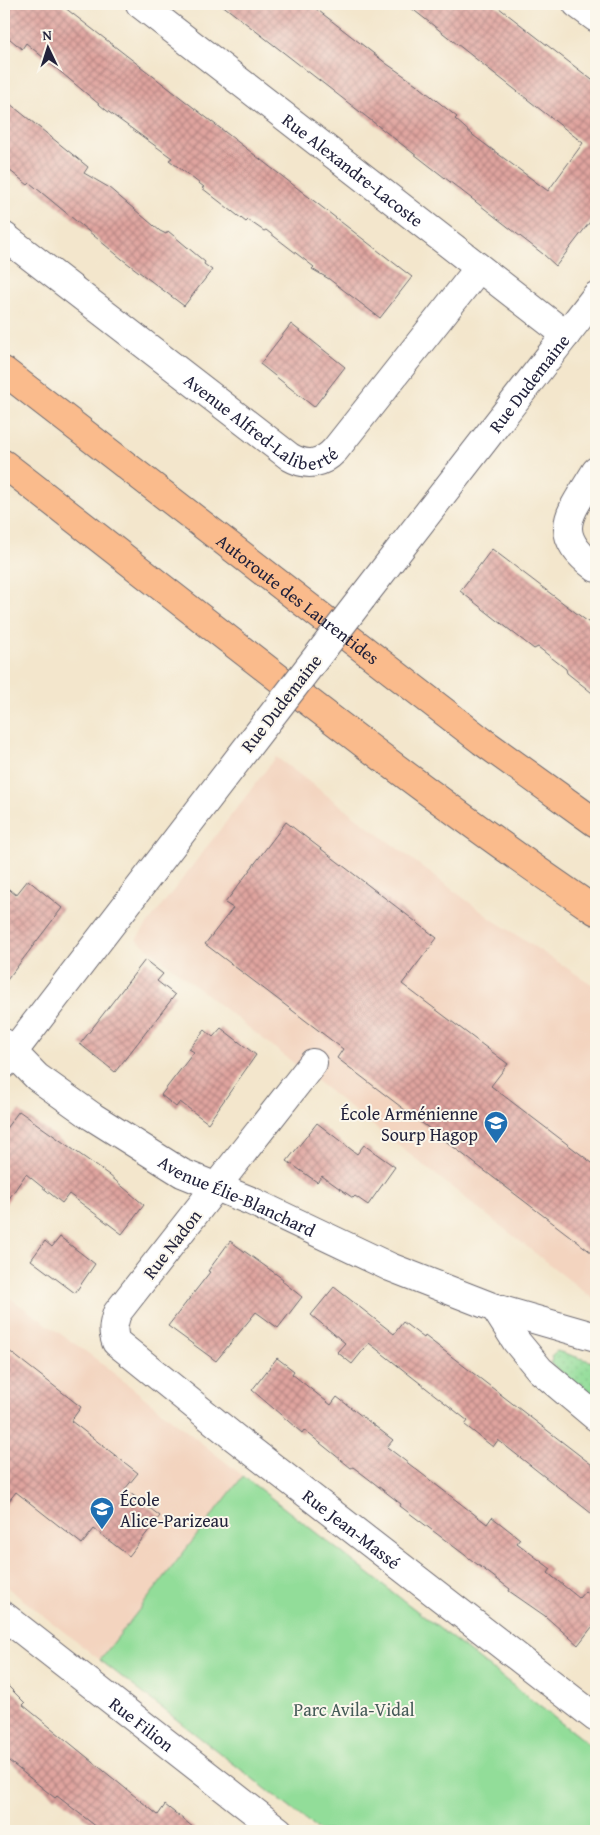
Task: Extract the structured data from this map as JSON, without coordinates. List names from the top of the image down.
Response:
{
  "streets": {
    "highway": ["Autoroute des Laurentides"],
    "street": [
      "Rue Alexandre-Lacoste",
      "Rue Dudemaine",
      "Avenue Alfred-Laliberté",
      "Avenue Élie-Blanchard",
      "Rue Nadon",
      "Rue Jean-Massé",
      "Rue Filion"
    ]
  },
  "crossings": [
    ["Rue Alexandre-Lacoste", "Rue Dudemaine"],
    ["Rue Alexandre-Lacoste", "Avenue Alfred-Laliberté"],
    ["Rue Dudemaine", "Avenue Élie-Blanchard"],
    ["Avenue Élie-Blanchard", "Rue Nadon"],
    ["Rue Nadon", "Rue Jean-Massé"]
  ],
  "parks": ["Parc Avila-Vidal"],
  "places": {
    "school or university": ["École Arménienne Sourp Hagop", "École Alice-Parizeau"]
  },
  "north": "top"
}
